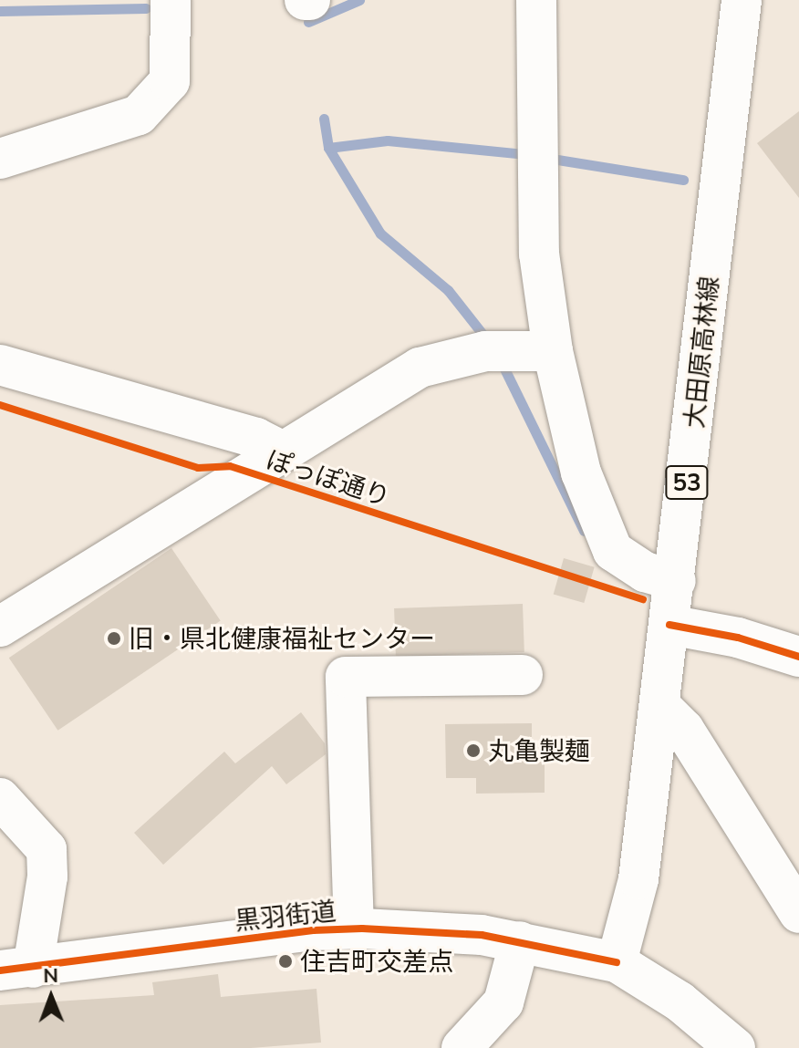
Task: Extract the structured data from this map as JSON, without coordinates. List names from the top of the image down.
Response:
{
  "streets": {
    "main road": ["大田原高林線", "53", "黒羽街道"],
    "cycle path": ["ぽっぽ通り"]
  },
  "crossings": [
    ["大田原高林線", "黒羽街道"]
  ],
  "places": ["旧・県北健康福祉センター", "丸亀製麺", "住吉町交差点"],
  "north": "top"
}
